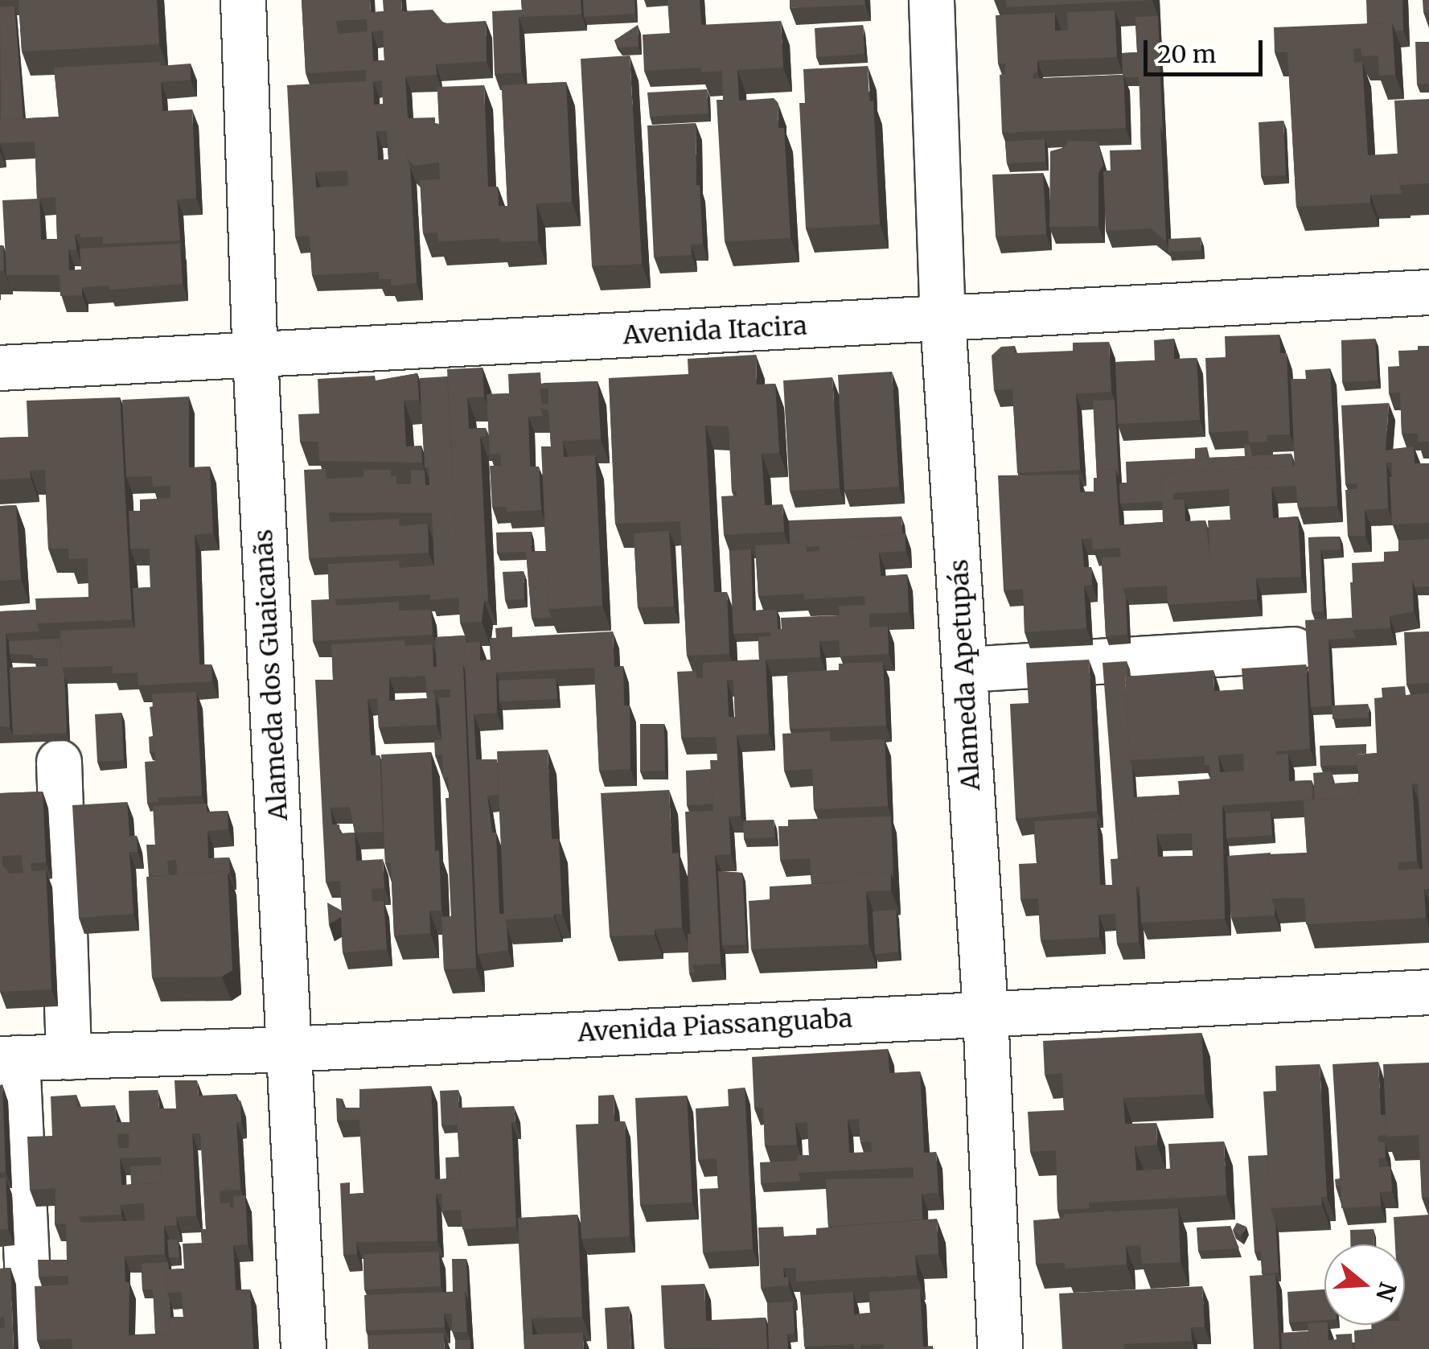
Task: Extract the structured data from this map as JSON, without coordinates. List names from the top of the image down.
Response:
{
  "streets": {
    "street": [
      "Avenida Itacira",
      "Alameda dos Guaicanãs",
      "Alameda Apetupás",
      "Avenida Piassanguaba"
    ]
  },
  "crossings": [
    ["Avenida Itacira", "Alameda dos Guaicanãs"],
    ["Avenida Itacira", "Alameda Apetupás"],
    ["Alameda dos Guaicanãs", "Avenida Piassanguaba"],
    ["Alameda Apetupás", "Avenida Piassanguaba"]
  ],
  "scale_bar": "20 m",
  "north": "right"
}
